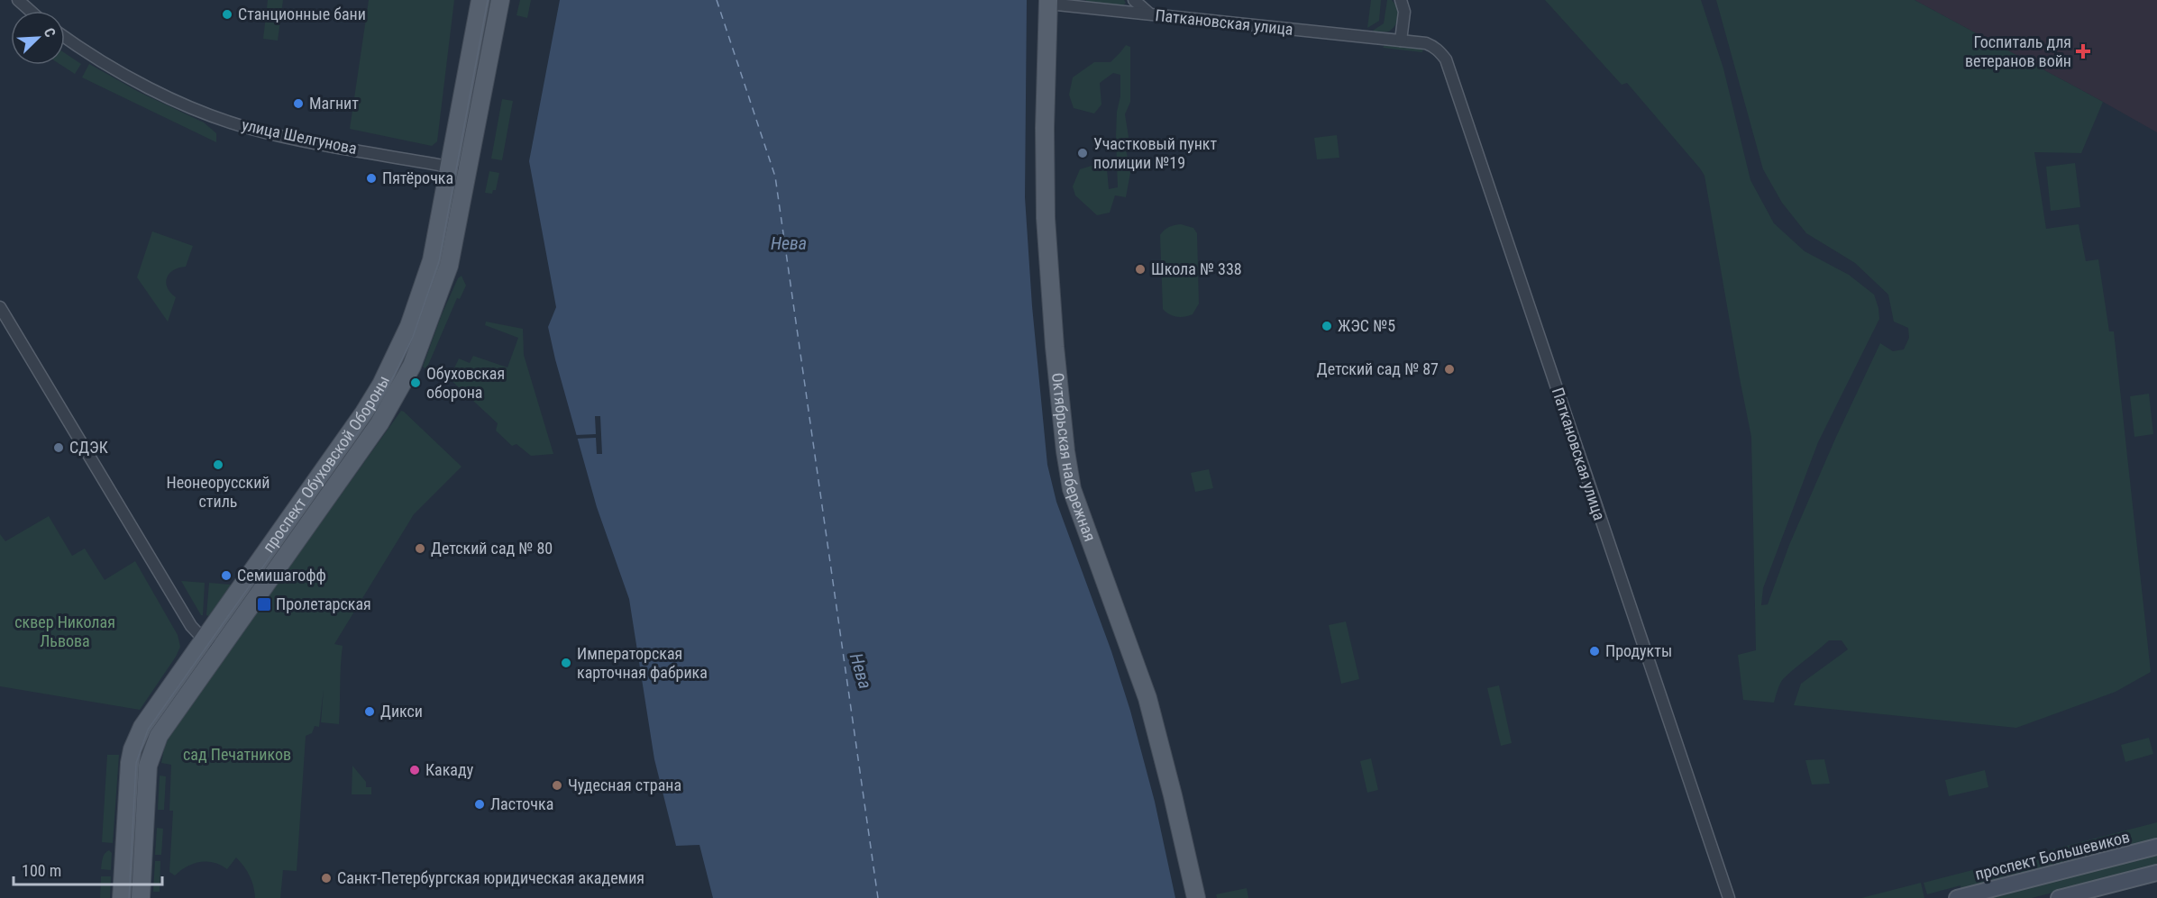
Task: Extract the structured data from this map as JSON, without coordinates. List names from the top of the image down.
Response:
{
  "streets": {
    "main road": ["Октябрьская набережная", "проспект Обуховской Обороны", "проспект Большевиков"],
    "street": ["Паткановская улица", "улица Шелгунова"]
  },
  "crossings": [
    ["Паткановская улица", "Октябрьская набережная"],
    ["улица Шелгунова", "проспект Обуховской Обороны"]
  ],
  "water": ["Нева"],
  "parks": ["сквер Николая Львова", "сад Печатников"],
  "places": {
    "other": [
      "Станционные бани",
      "Магнит",
      "Участковый пункт полиции №19",
      "Пятёрочка",
      "Школа № 338",
      "ЖЭС №5",
      "Детский сад № 87",
      "Обуховская оборона",
      "СДЭК",
      "Неонеорусский стиль",
      "Детский сад № 80",
      "Семишагофф",
      "Продукты",
      "Императорская карточная фабрика",
      "Дикси",
      "Какаду",
      "Чудесная страна",
      "Ласточка",
      "Санкт-Петербургская юридическая академия"
    ],
    "health": ["Госпиталь для ветеранов войн"],
    "transit": ["Пролетарская"]
  },
  "scale_bar": "100 m",
  "north": "top right"
}
